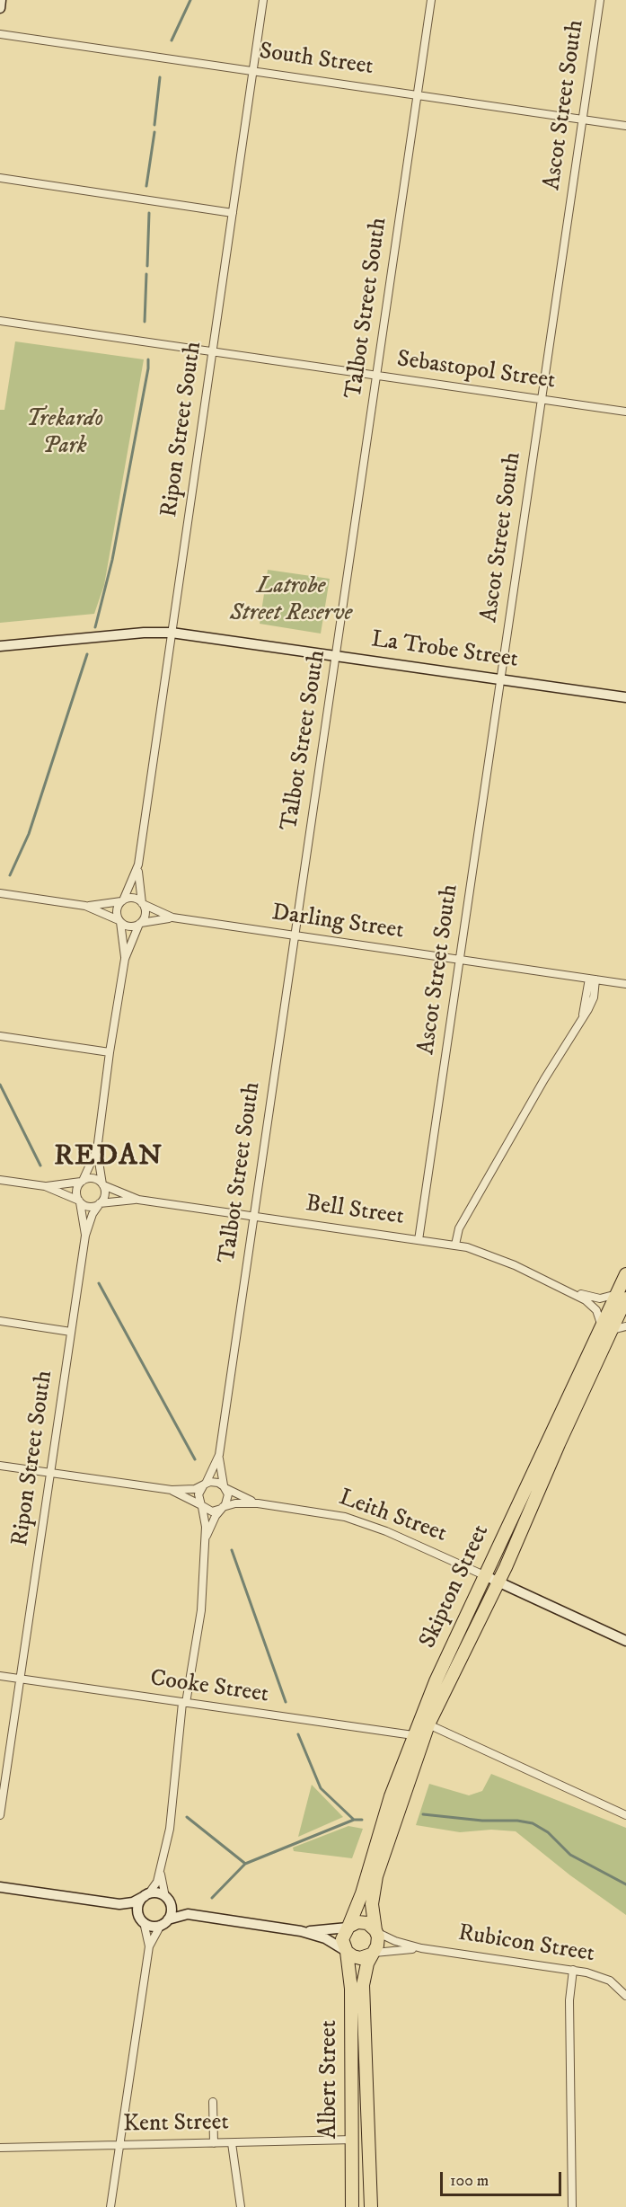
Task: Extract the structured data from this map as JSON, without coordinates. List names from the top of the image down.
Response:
{
  "streets": {
    "highway": ["Skipton Street", "Albert Street"],
    "main road": ["La Trobe Street", "Leith Street"],
    "street": [
      "South Street",
      "Ascot Street South",
      "Talbot Street South",
      "Sebastopol Street",
      "Ripon Street South",
      "Darling Street",
      "Bell Street",
      "Cooke Street",
      "Rubicon Street",
      "Kent Street"
    ]
  },
  "crossings": [
    ["South Street", "Ascot Street South"],
    ["South Street", "Talbot Street South"],
    ["South Street", "Ripon Street South"],
    ["Ascot Street South", "Sebastopol Street"],
    ["Ascot Street South", "La Trobe Street"],
    ["Ascot Street South", "Darling Street"],
    ["Ascot Street South", "Bell Street"],
    ["Talbot Street South", "Sebastopol Street"],
    ["Talbot Street South", "La Trobe Street"],
    ["Talbot Street South", "Darling Street"],
    ["Talbot Street South", "Bell Street"],
    ["Talbot Street South", "Leith Street"],
    ["Sebastopol Street", "Ripon Street South"],
    ["Ripon Street South", "La Trobe Street"],
    ["Ripon Street South", "Darling Street"],
    ["Ripon Street South", "Bell Street"],
    ["Ripon Street South", "Cooke Street"],
    ["Bell Street", "Skipton Street"],
    ["Leith Street", "Skipton Street"],
    ["Skipton Street", "Cooke Street"],
    ["Skipton Street", "Rubicon Street"],
    ["Skipton Street", "Albert Street"],
    ["Rubicon Street", "Albert Street"],
    ["Albert Street", "Kent Street"]
  ],
  "districts": ["REDAN"],
  "parks": ["Trekardo Park", "Latrobe Street Reserve"],
  "scale_bar": "100 m"
}
